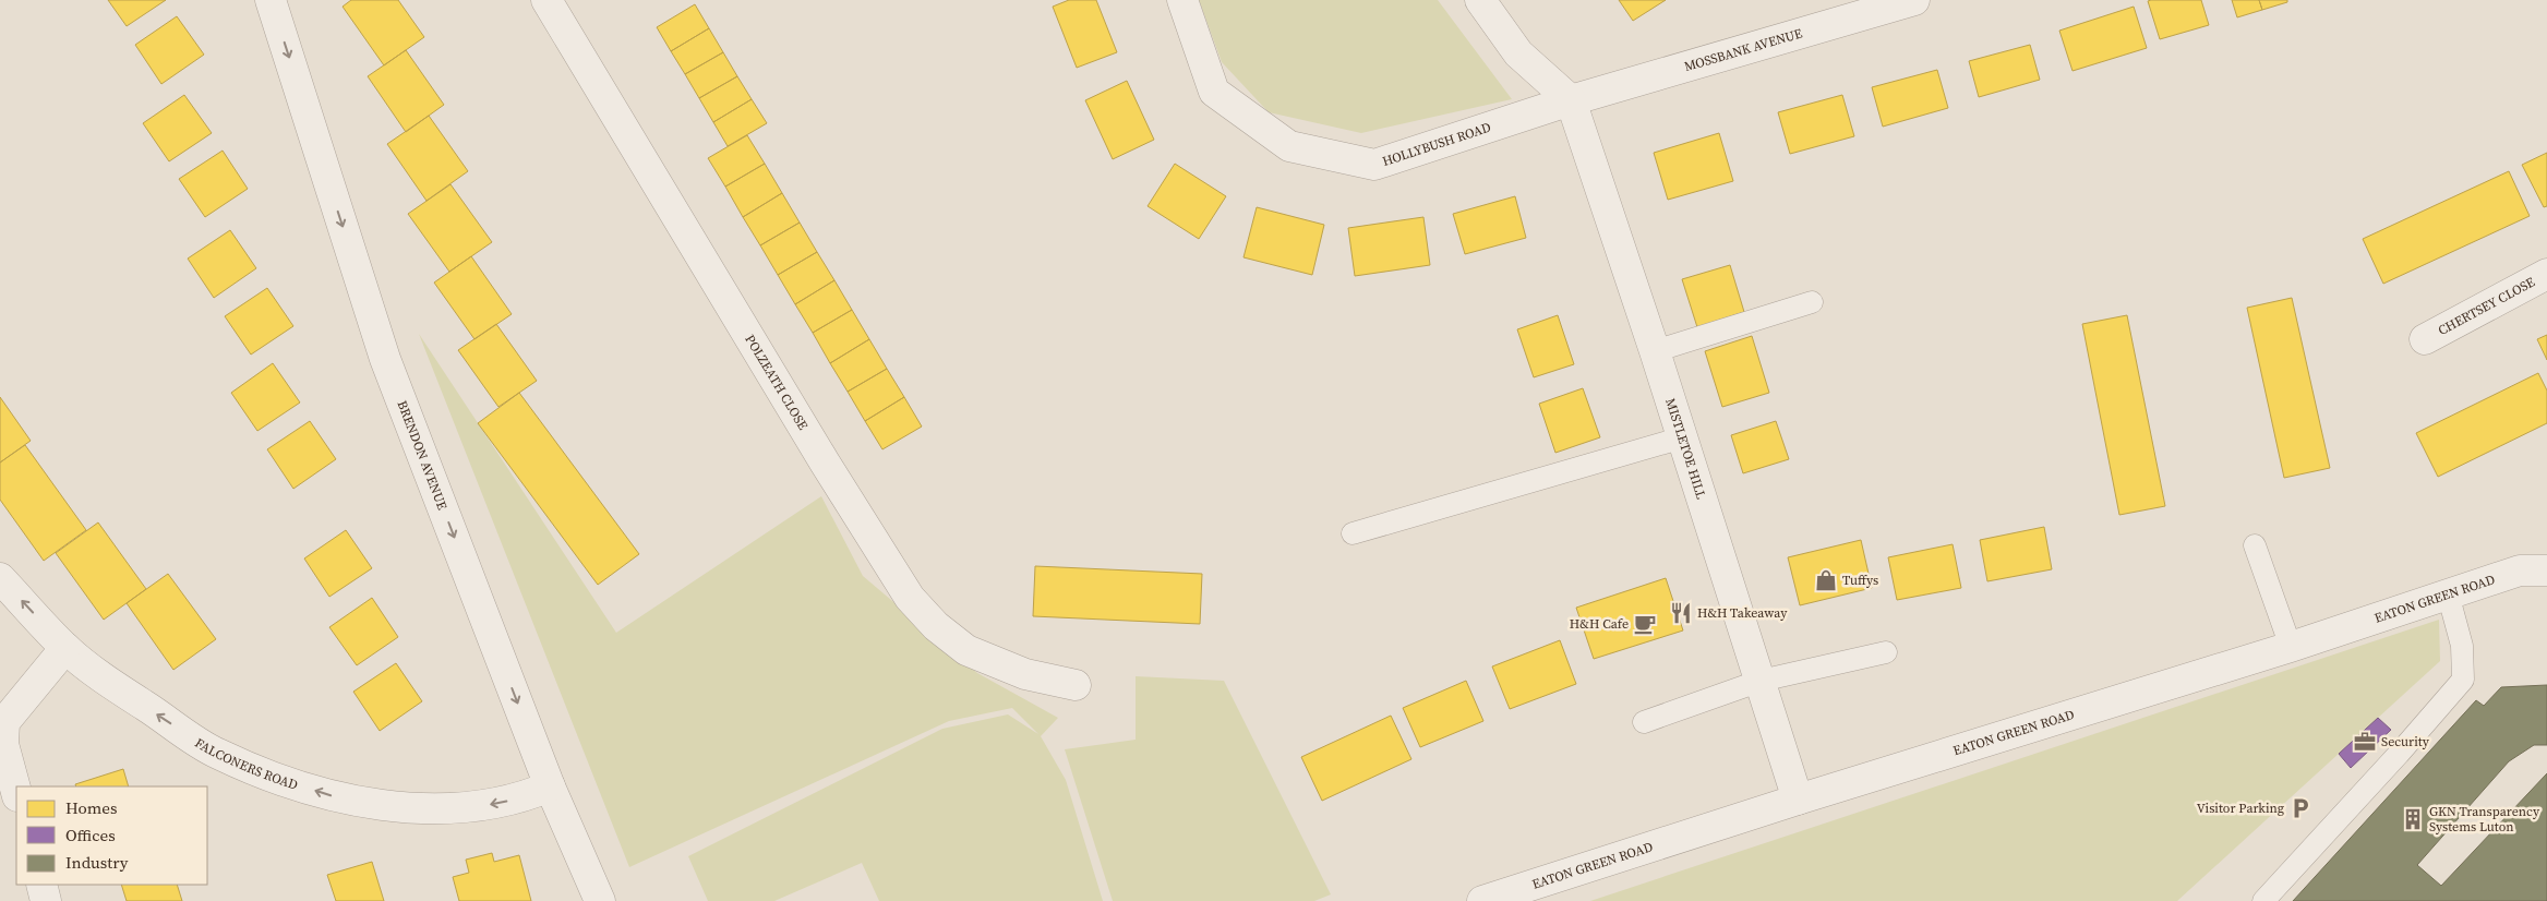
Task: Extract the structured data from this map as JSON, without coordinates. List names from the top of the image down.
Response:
{
  "streets": {
    "street": [
      "MOSSBANK AVENUE",
      "HOLLYBUSH ROAD",
      "CHERTSEY CLOSE",
      "POLZEATH CLOSE",
      "MISTLETOE HILL",
      "BRENDON AVENUE",
      "EATON GREEN ROAD",
      "FALCONERS ROAD"
    ]
  },
  "crossings": [
    ["MOSSBANK AVENUE", "HOLLYBUSH ROAD"],
    ["MOSSBANK AVENUE", "MISTLETOE HILL"],
    ["HOLLYBUSH ROAD", "MISTLETOE HILL"],
    ["MISTLETOE HILL", "EATON GREEN ROAD"],
    ["BRENDON AVENUE", "FALCONERS ROAD"]
  ],
  "one_way": ["BRENDON AVENUE", "FALCONERS ROAD"],
  "places": {
    "shop": ["Tuffys"],
    "restaurant": ["H&H Takeaway"],
    "cafe": ["H&H Cafe"],
    "office": ["Security"],
    "parking": ["Visitor Parking"],
    "building": ["GKN Transparency Systems Luton"]
  },
  "legend": ["Homes", "Offices", "Industry"]
}
